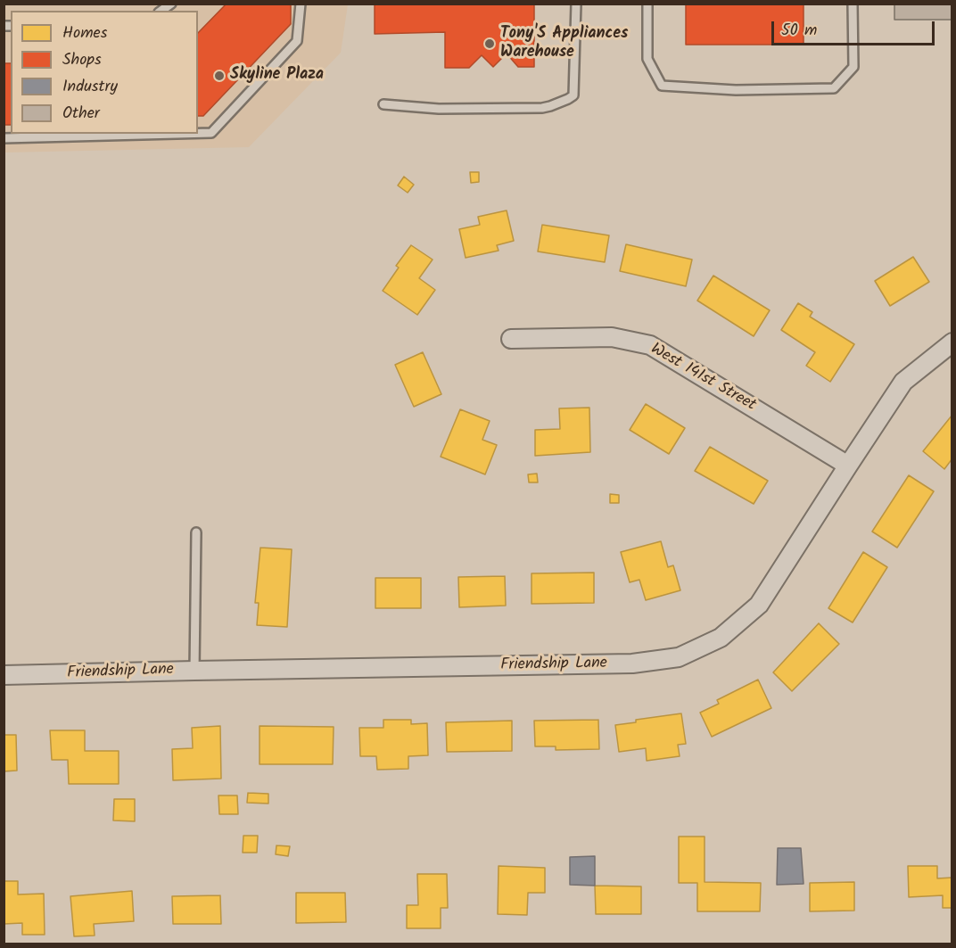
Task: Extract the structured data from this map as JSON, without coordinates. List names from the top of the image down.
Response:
{
  "streets": {
    "street": ["West 141st Street", "Friendship Lane"]
  },
  "crossings": [
    ["West 141st Street", "Friendship Lane"]
  ],
  "places": ["Tony'S Appliances Warehouse", "Skyline Plaza"],
  "legend": [
    "Homes",
    "Shops",
    "Industry",
    "Other"
  ],
  "scale_bar": "50 m"
}
